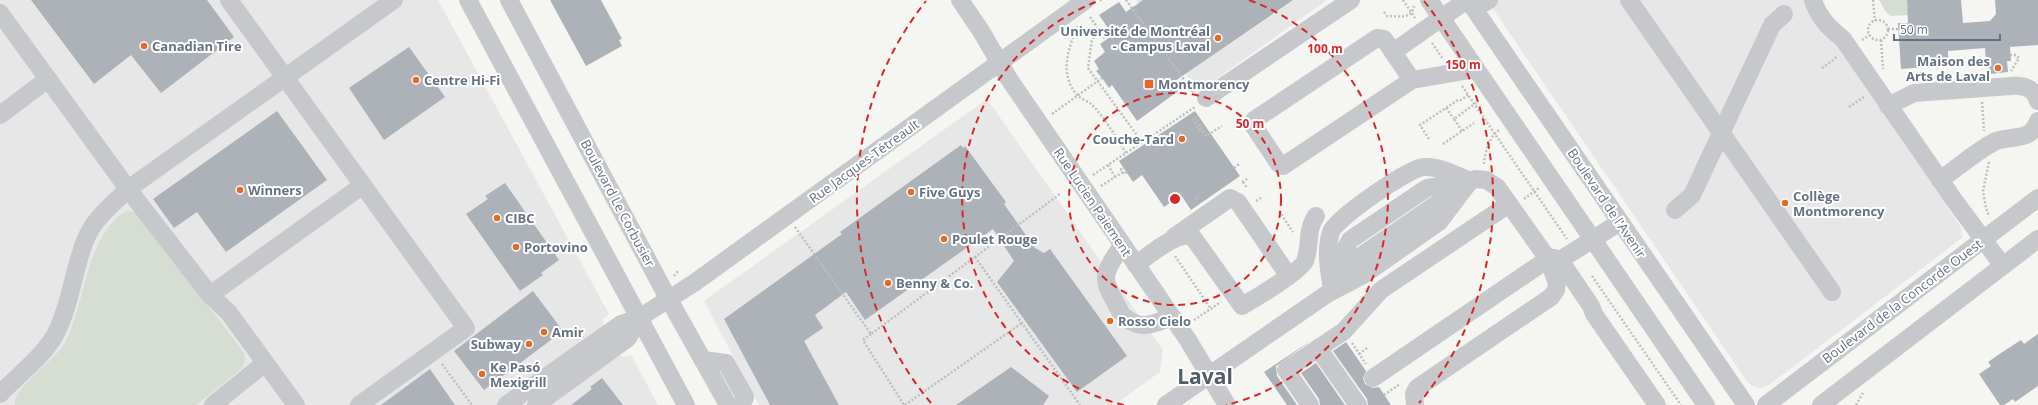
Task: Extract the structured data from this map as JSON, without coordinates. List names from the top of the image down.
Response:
{
  "streets": {
    "street": [
      "Rue Jacques-Tétreault",
      "Rue Lucien Paiement",
      "Boulevard Le Corbusier",
      "Boulevard de l'Avenir",
      "Boulevard de la Concorde Ouest"
    ]
  },
  "crossings": [
    ["Rue Jacques-Tétreault", "Rue Lucien Paiement"],
    ["Rue Jacques-Tétreault", "Boulevard Le Corbusier"]
  ],
  "districts": ["Laval"],
  "places": {
    "other": [
      "Université de Montréal - Campus Laval",
      "Canadian Tire",
      "Maison des Arts de Laval",
      "Centre Hi-Fi",
      "Couche-Tard",
      "Winners",
      "Five Guys",
      "Collège Montmorency",
      "CIBC",
      "Poulet Rouge",
      "Portovino",
      "Benny & Co.",
      "Rosso Cielo",
      "Amir",
      "Subway",
      "Ke Pasó Mexigrill"
    ],
    "transit": ["Montmorency"]
  },
  "scale_bar": "50 m",
  "rings": ["100 m", "150 m", "50 m"]
}
